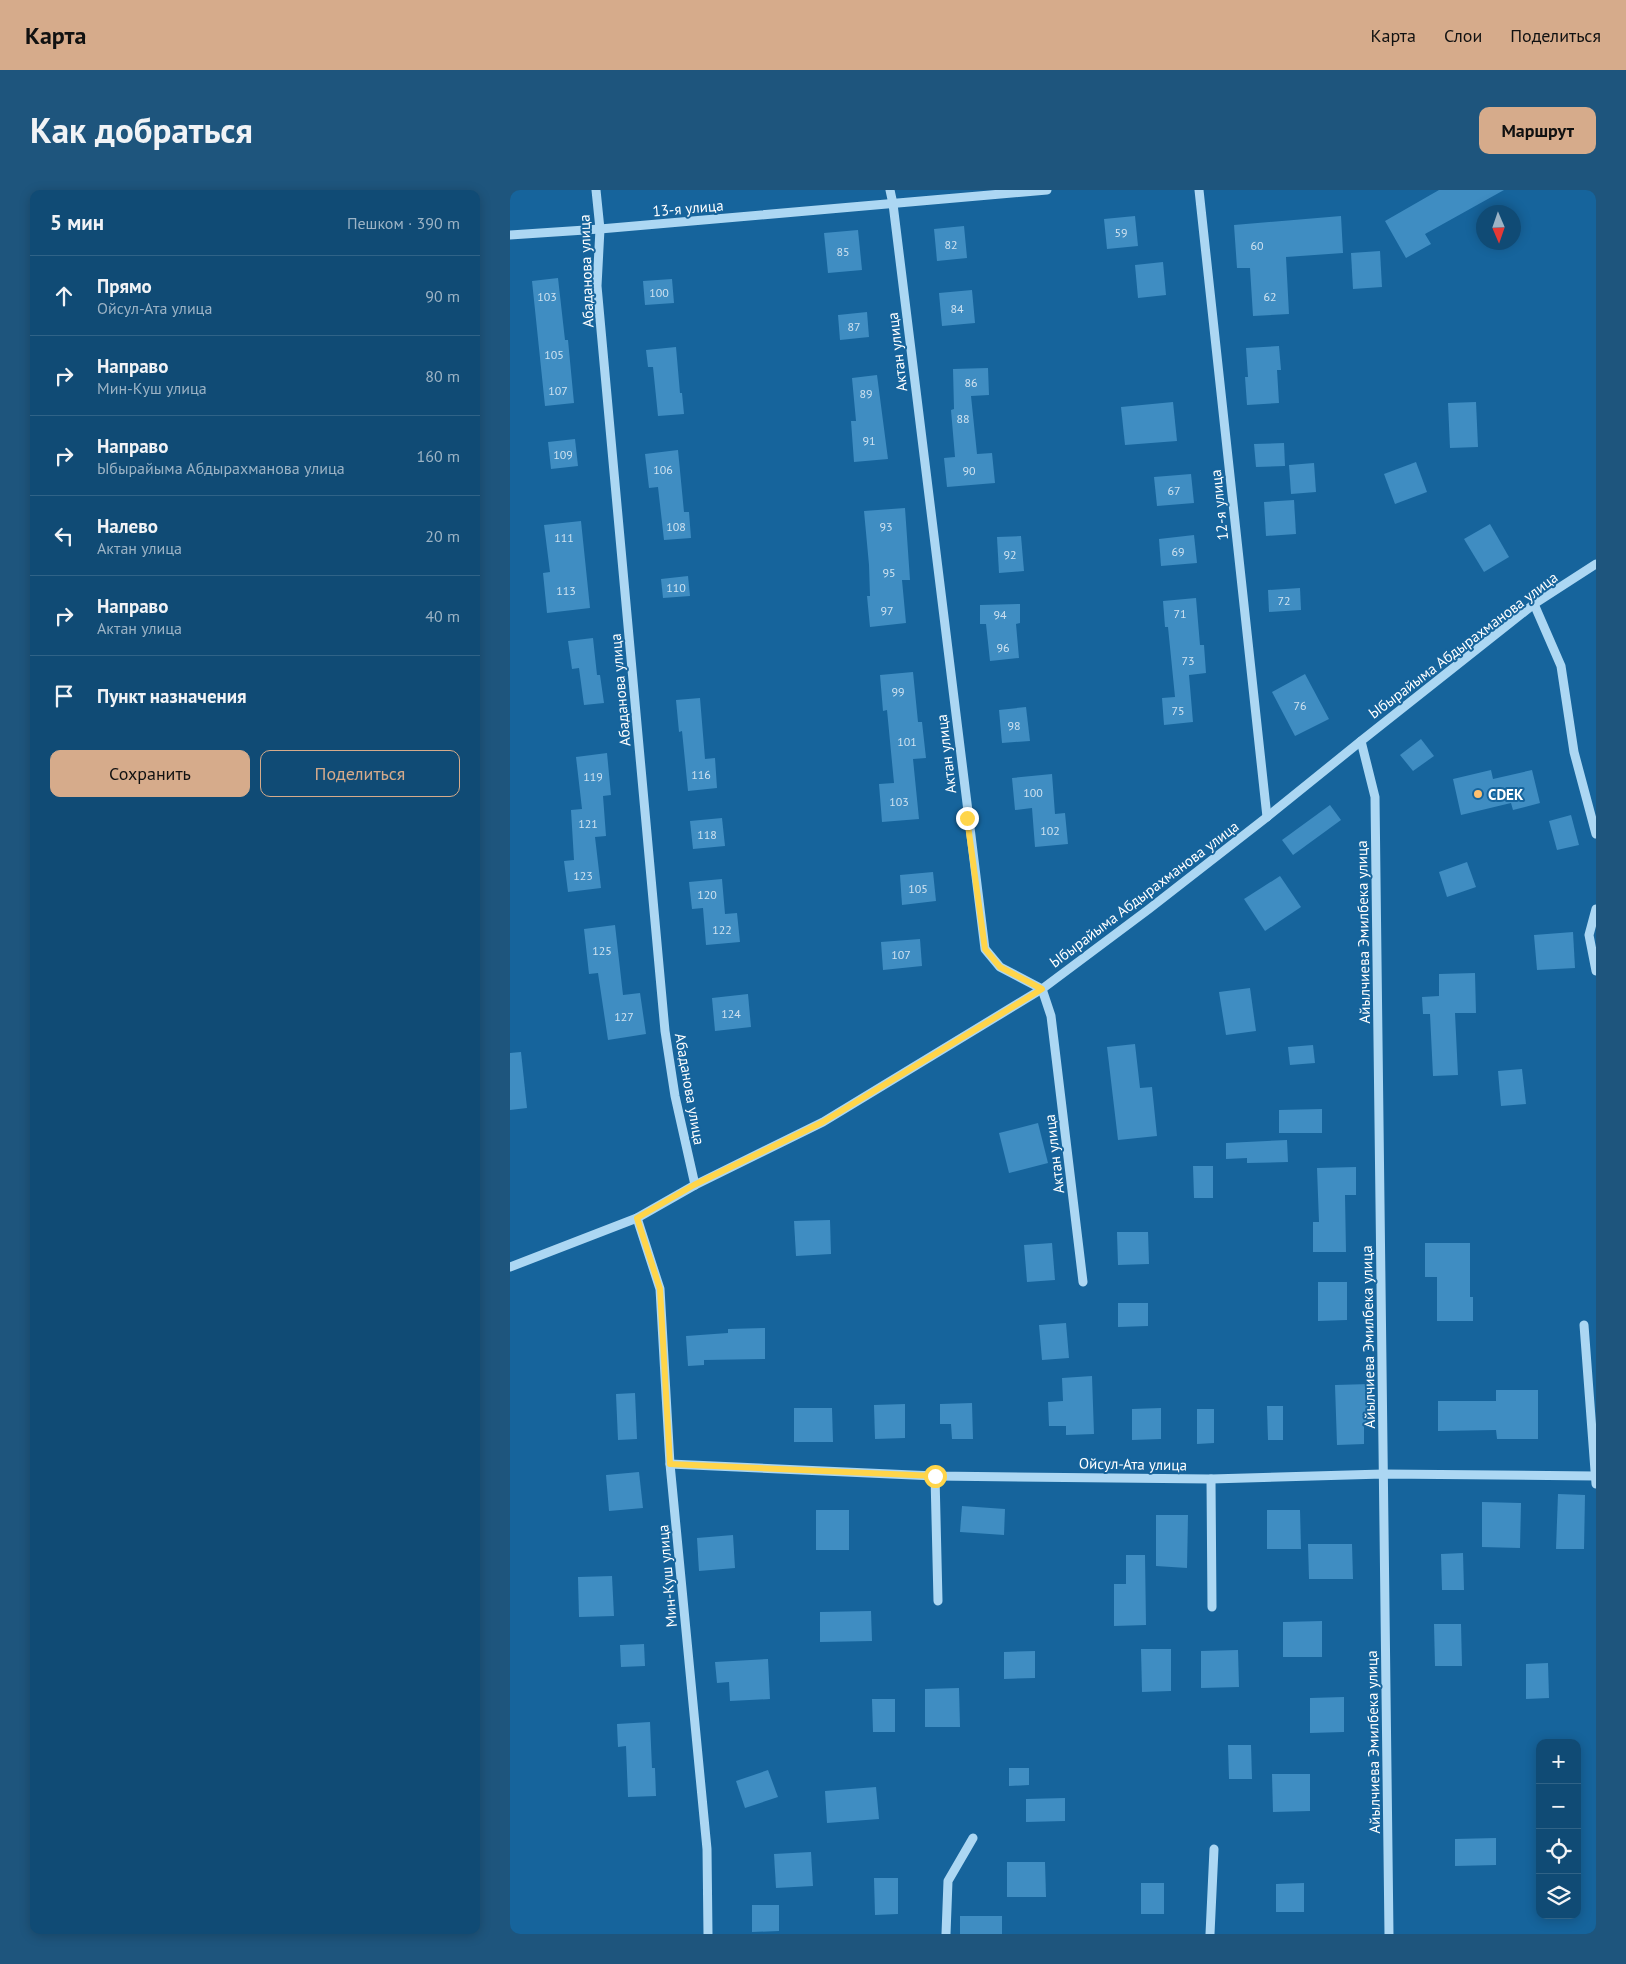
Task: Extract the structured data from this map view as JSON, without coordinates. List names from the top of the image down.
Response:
{
  "streets": {
    "street": [
      "13-я улица",
      "Абаданова улица",
      "Актан улица",
      "12-я улица",
      "Ыбырайыма Абдырахманова улица",
      "Айылчиева Эмилбека улица",
      "Ойсул-Ата улица",
      "Мин-Куш улица"
    ]
  },
  "crossings": [
    ["13-я улица", "Абаданова улица"],
    ["13-я улица", "Актан улица"],
    ["Абаданова улица", "Ыбырайыма Абдырахманова улица"],
    ["Актан улица", "Ыбырайыма Абдырахманова улица"],
    ["12-я улица", "Ыбырайыма Абдырахманова улица"],
    ["Ыбырайыма Абдырахманова улица", "Айылчиева Эмилбека улица"],
    ["Ыбырайыма Абдырахманова улица", "Мин-Куш улица"],
    ["Айылчиева Эмилбека улица", "Ойсул-Ата улица"],
    ["Ойсул-Ата улица", "Мин-Куш улица"]
  ],
  "places": ["CDEK"],
  "house_numbers": [
    "59",
    "82",
    "60",
    "85",
    "100",
    "103",
    "62",
    "84",
    "87",
    "105",
    "86",
    "107",
    "89",
    "88",
    "91",
    "109",
    "106",
    "90",
    "67",
    "108",
    "93",
    "111",
    "69",
    "92",
    "95",
    "110",
    "113",
    "72",
    "97",
    "71",
    "94",
    "96",
    "73",
    "99",
    "76",
    "75",
    "98",
    "101",
    "116",
    "119",
    "100",
    "103",
    "121",
    "102",
    "118",
    "123",
    "105",
    "120",
    "122",
    "125",
    "107",
    "124",
    "127"
  ],
  "north": "bottom",
  "page": {
    "header": "Карта",
    "nav": ["Карта", "Слои", "Поделиться"],
    "title": "Как добраться",
    "buttons": [
      "Маршрут",
      ["Сохранить", "Поделиться"]
    ],
    "heading": ["5 мин", "Пешком · 390 m"],
    "list": [
      ["Прямо", "Ойсул-Ата улица", "90 m"],
      ["Направо", "Мин-Куш улица", "80 m"],
      ["Направо", "Ыбырайыма Абдырахманова улица", "160 m"],
      ["Налево", "Актан улица", "20 m"],
      ["Направо", "Актан улица", "40 m"],
      "Пункт назначения"
    ],
    "map_buttons": ["+", "−"]
  }
}
